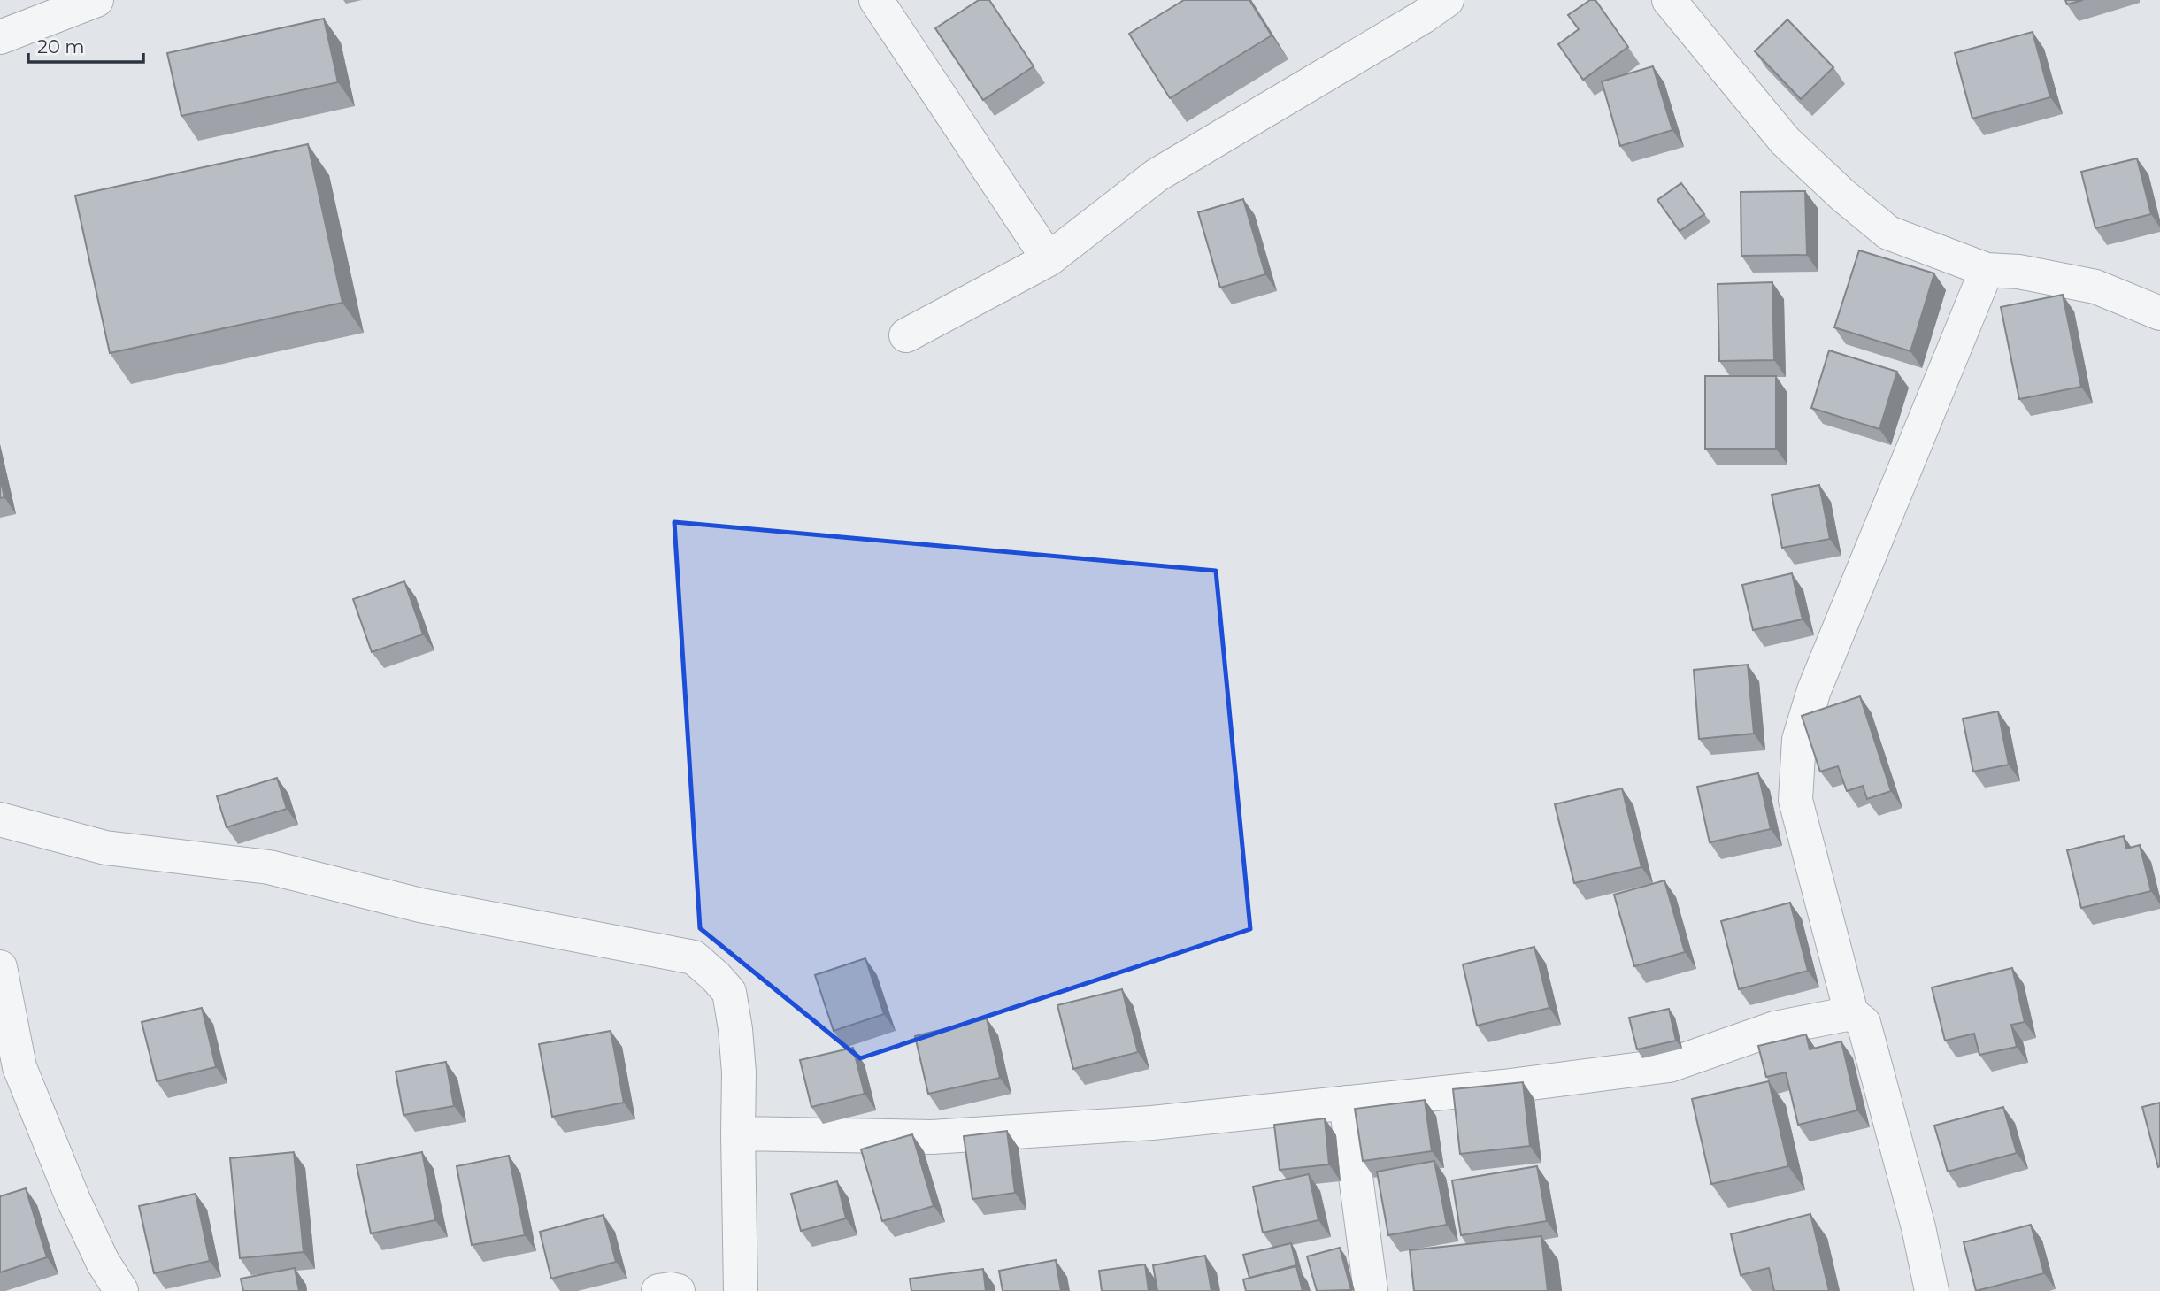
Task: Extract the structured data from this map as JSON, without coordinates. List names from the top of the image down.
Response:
{
  "scale_bar": "20 m"
}
